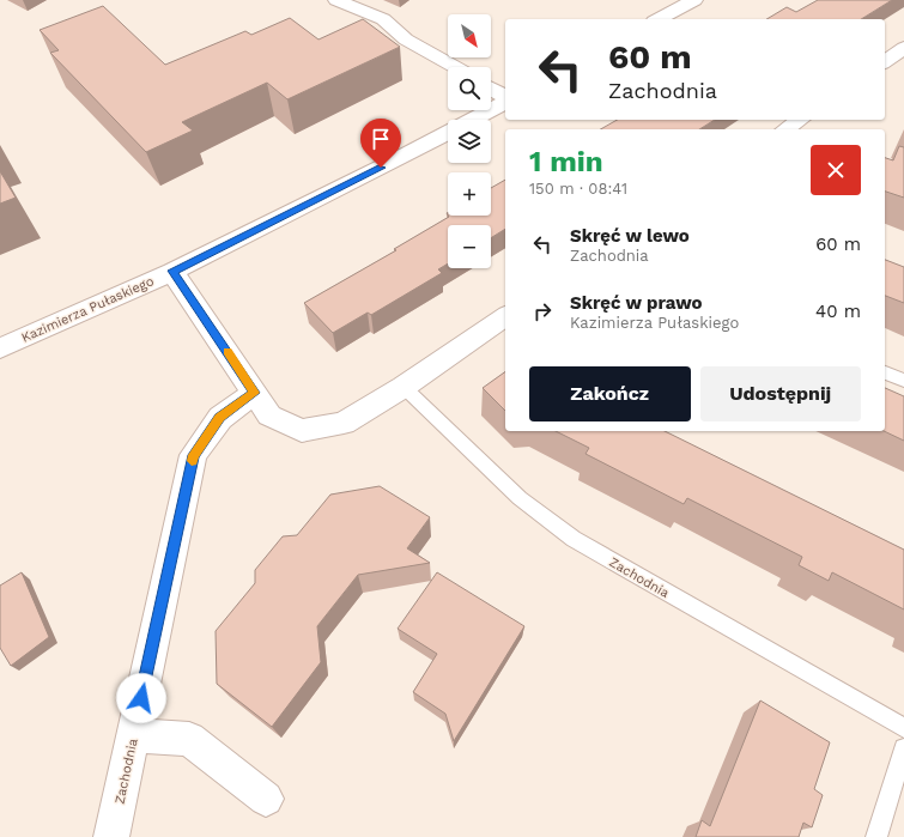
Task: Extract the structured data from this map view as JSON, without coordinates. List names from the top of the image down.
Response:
{
  "streets": {
    "street": ["Kazimierza Pułaskiego", "Zachodnia"]
  },
  "north": "bottom right",
  "page": {
    "map_buttons": ["+", "−"],
    "turn": ["60 m", "Zachodnia"],
    "heading": ["1 min", "150 m · 08:41"],
    "list": [
      {
        "name": "Skręć w lewo",
        "note": "Zachodnia",
        "value": "60 m"
      },
      {
        "name": "Skręć w prawo",
        "note": "Kazimierza Pułaskiego",
        "value": "40 m"
      }
    ],
    "buttons": ["Zakończ", "Udostępnij"]
  }
}
